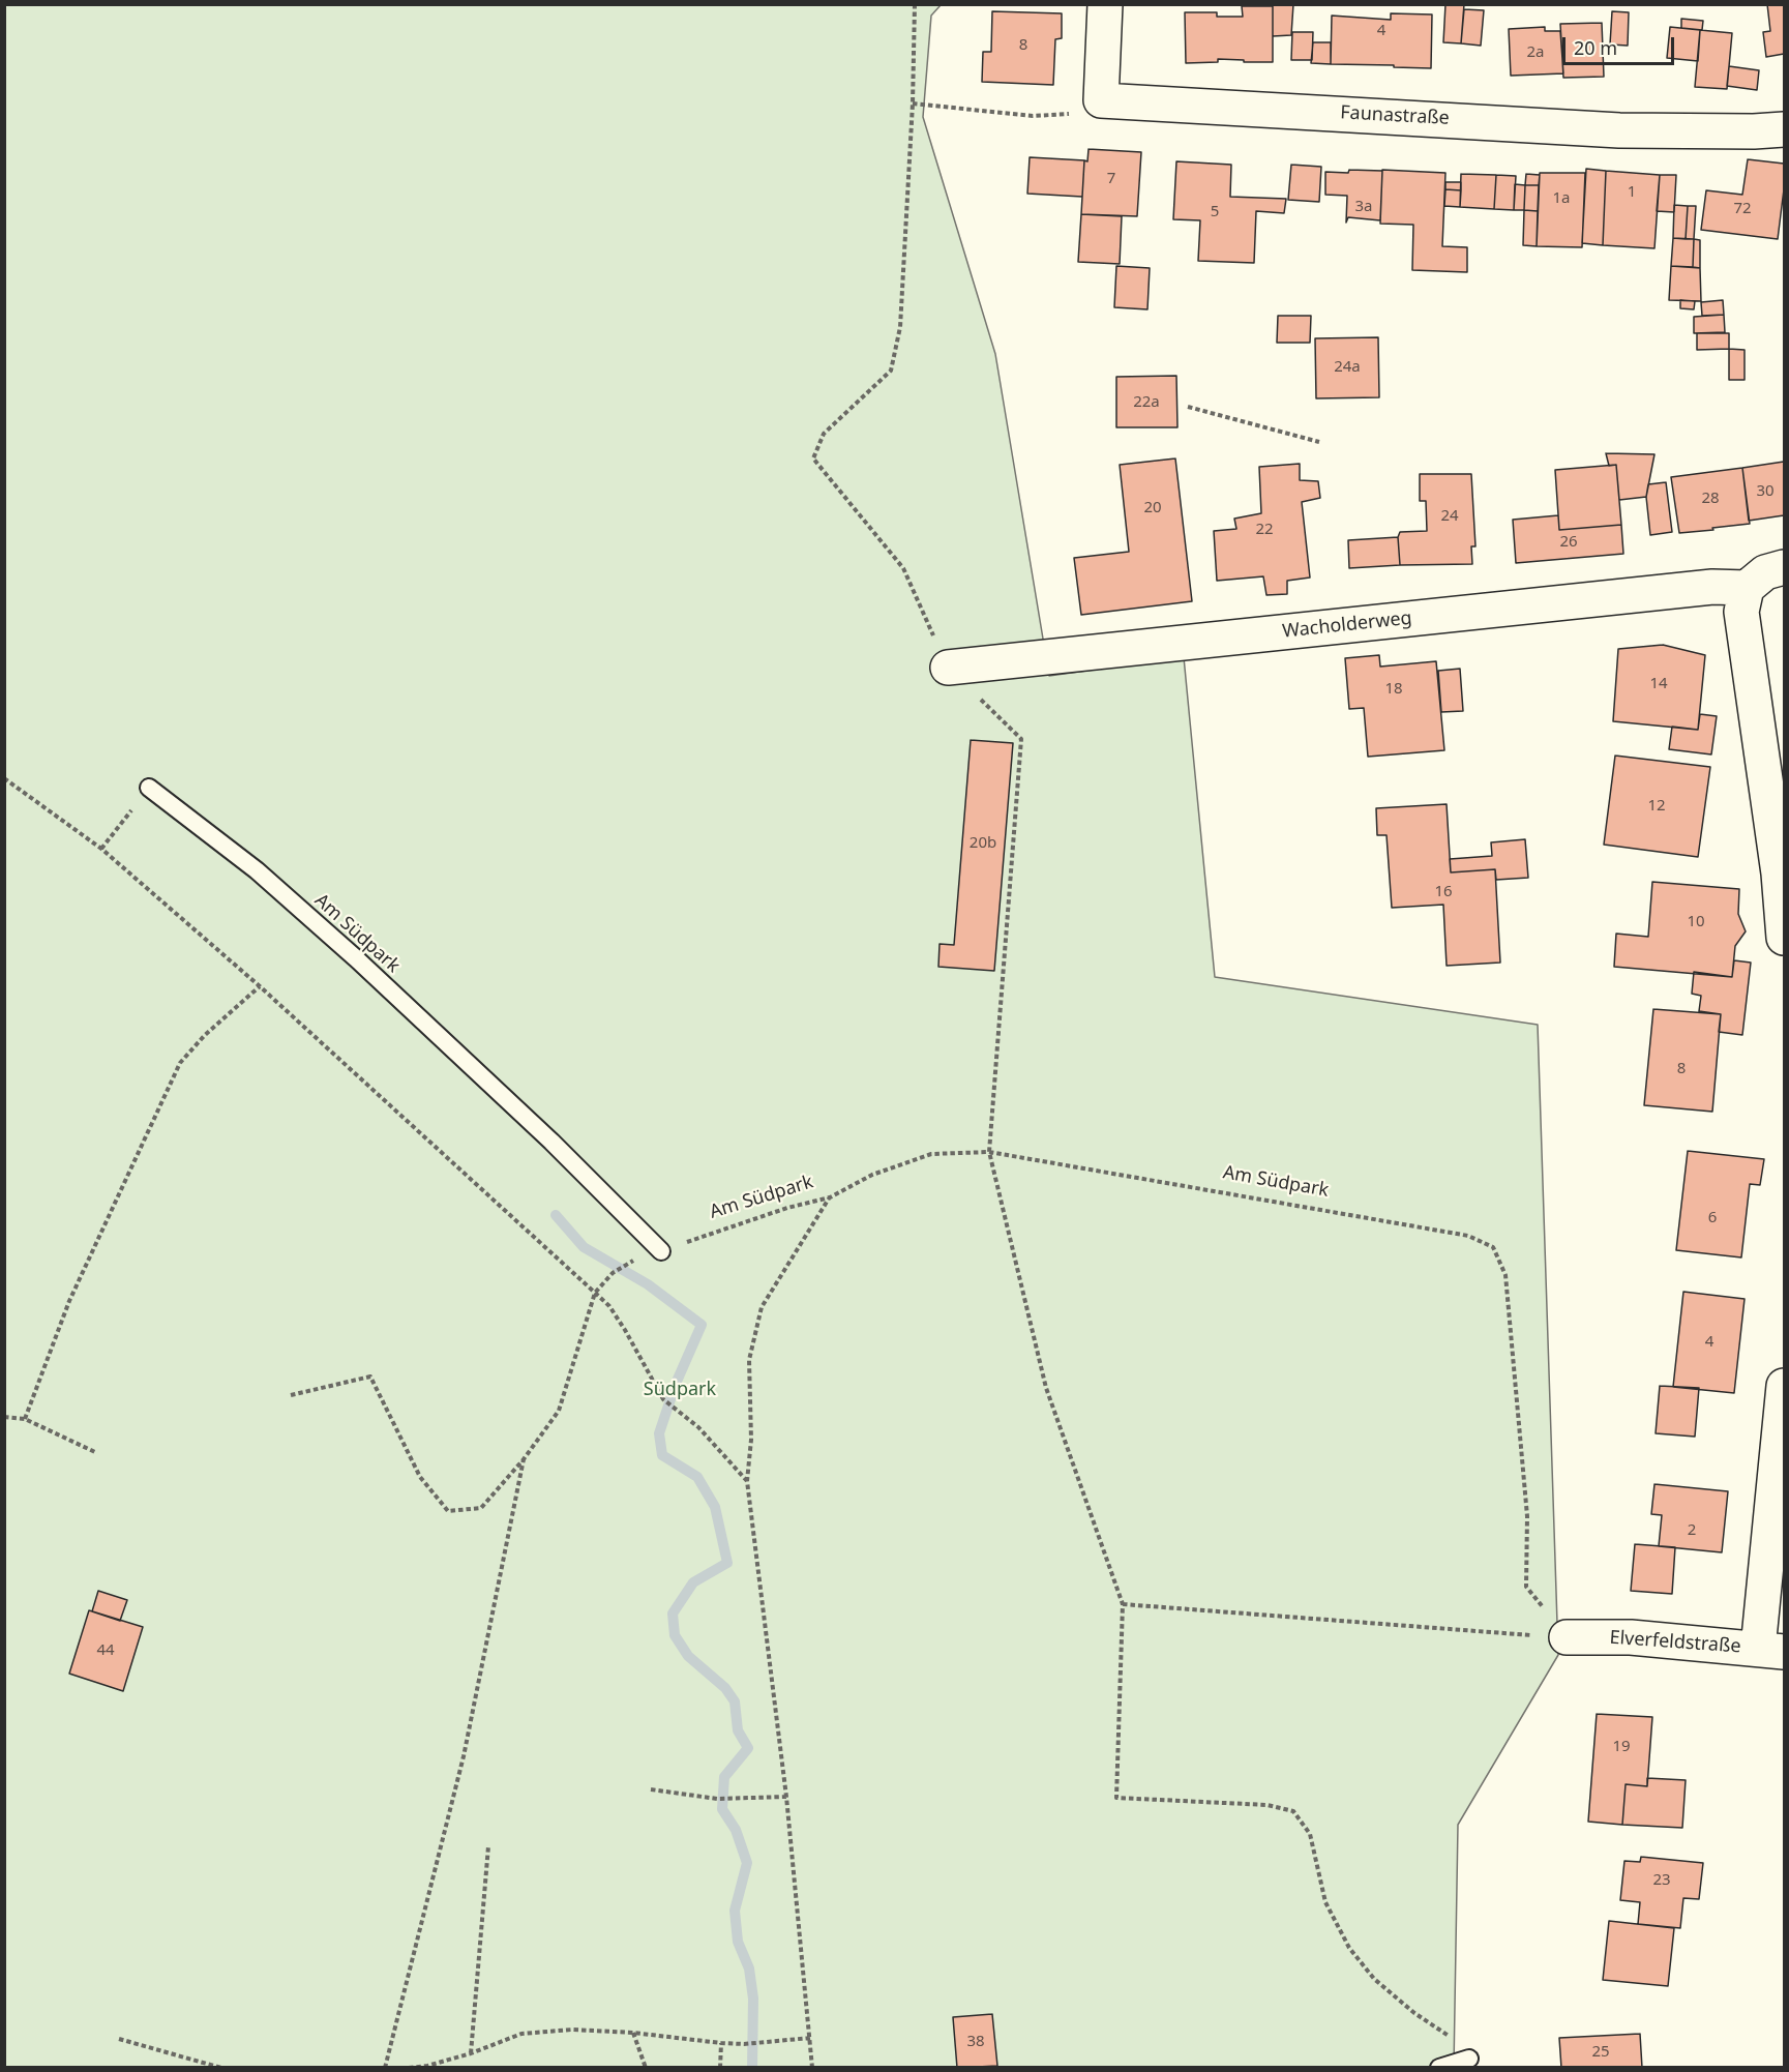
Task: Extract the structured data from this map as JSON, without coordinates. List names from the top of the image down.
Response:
{
  "streets": {
    "street": ["Faunastraße", "Wacholderweg", "Elverfeldstraße"],
    "lane": ["Am Südpark"]
  },
  "crossings": [
    ["Am Südpark", "Elverfeldstraße"]
  ],
  "parks": ["Südpark"],
  "house_numbers": [
    "4",
    "8",
    "2a",
    "7",
    "1",
    "1a",
    "3a",
    "72",
    "5",
    "24a",
    "22a",
    "30",
    "28",
    "20",
    "24",
    "22",
    "26",
    "14",
    "18",
    "12",
    "20b",
    "16",
    "10",
    "8",
    "6",
    "4",
    "2",
    "44",
    "19",
    "23",
    "38",
    "25"
  ],
  "scale_bar": "20 m"
}
